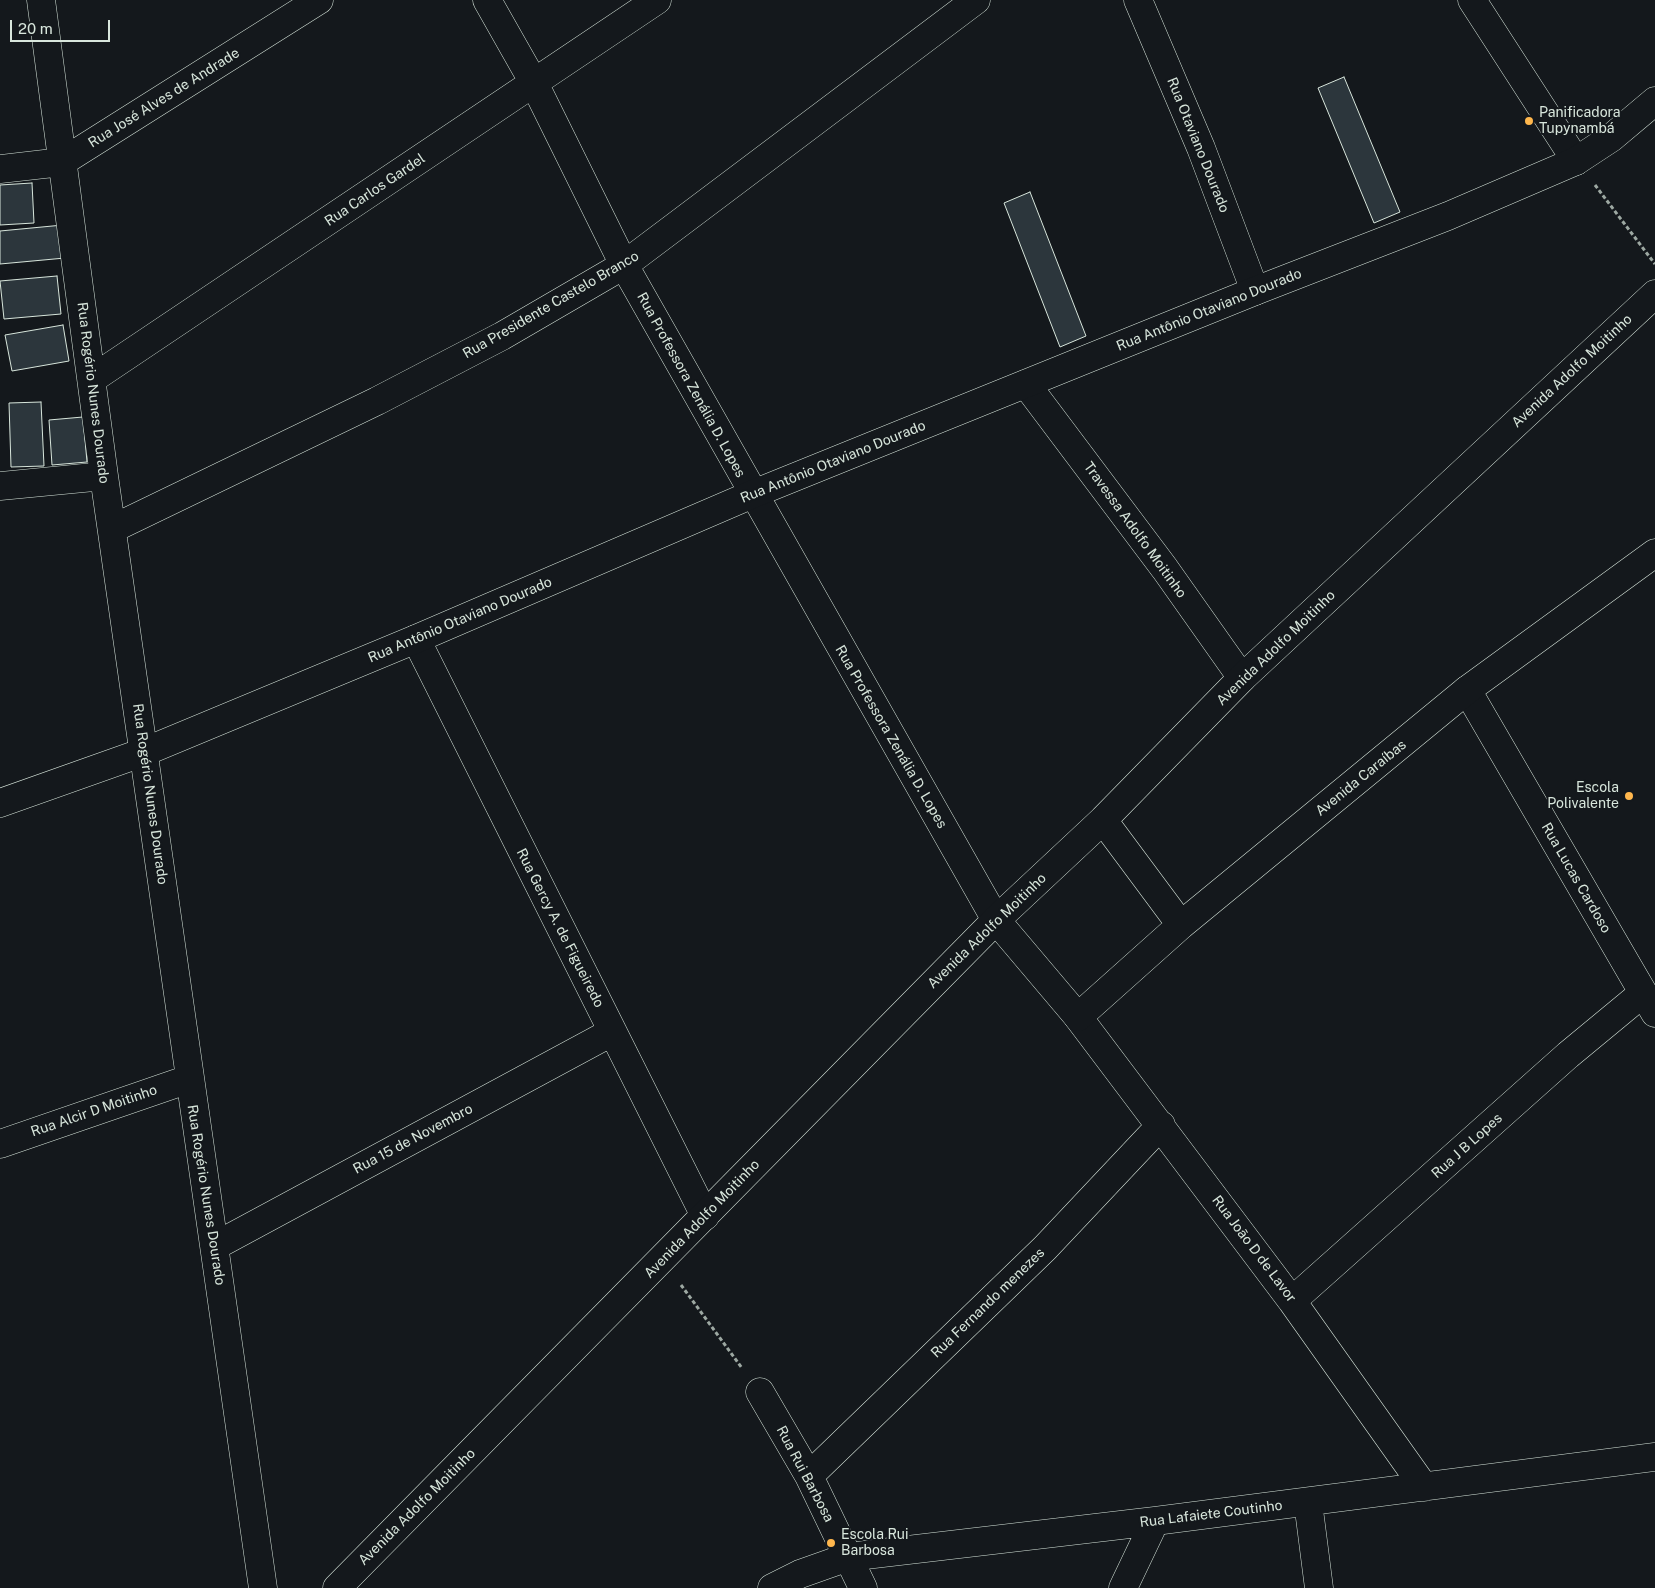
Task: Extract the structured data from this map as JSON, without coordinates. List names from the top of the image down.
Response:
{
  "streets": {
    "street": [
      "Rua José Alves de Andrade",
      "Rua Otaviano Dourado",
      "Rua Carlos Gardel",
      "Rua Presidente Castelo Branco",
      "Rua Antônio Otaviano Dourado",
      "Avenida Adolfo Moitinho",
      "Rua Professora Zenália D. Lopes",
      "Rua Rogério Nunes Dourado",
      "Travessa Adolfo Moitinho",
      "Avenida Caraíbas",
      "Rua Lucas Cardoso",
      "Rua Gercy A. de Figueiredo",
      "Rua Alcir D Moitinho",
      "Rua 15 de Novembro",
      "Rua J B Lopes",
      "Rua João D de Lavor",
      "Rua Fernando menezes",
      "Rua Rui Barbosa",
      "Rua Lafaiete Coutinho"
    ]
  },
  "crossings": [
    ["Rua José Alves de Andrade", "Rua Rogério Nunes Dourado"],
    ["Rua Otaviano Dourado", "Rua Antônio Otaviano Dourado"],
    ["Rua Carlos Gardel", "Rua Professora Zenália D. Lopes"],
    ["Rua Carlos Gardel", "Rua Rogério Nunes Dourado"],
    ["Rua Presidente Castelo Branco", "Rua Professora Zenália D. Lopes"],
    ["Rua Presidente Castelo Branco", "Rua Rogério Nunes Dourado"],
    ["Rua Antônio Otaviano Dourado", "Rua Professora Zenália D. Lopes"],
    ["Rua Antônio Otaviano Dourado", "Rua Rogério Nunes Dourado"],
    ["Rua Antônio Otaviano Dourado", "Travessa Adolfo Moitinho"],
    ["Rua Antônio Otaviano Dourado", "Rua Gercy A. de Figueiredo"],
    ["Avenida Adolfo Moitinho", "Rua Professora Zenália D. Lopes"],
    ["Avenida Adolfo Moitinho", "Travessa Adolfo Moitinho"],
    ["Avenida Adolfo Moitinho", "Rua Gercy A. de Figueiredo"],
    ["Rua Professora Zenália D. Lopes", "Avenida Caraíbas"],
    ["Rua Professora Zenália D. Lopes", "Rua João D de Lavor"],
    ["Rua Rogério Nunes Dourado", "Rua Alcir D Moitinho"],
    ["Rua Rogério Nunes Dourado", "Rua 15 de Novembro"],
    ["Avenida Caraíbas", "Rua Lucas Cardoso"],
    ["Avenida Caraíbas", "Rua João D de Lavor"],
    ["Rua Lucas Cardoso", "Rua J B Lopes"],
    ["Rua Gercy A. de Figueiredo", "Rua 15 de Novembro"],
    ["Rua J B Lopes", "Rua João D de Lavor"],
    ["Rua João D de Lavor", "Rua Fernando menezes"],
    ["Rua João D de Lavor", "Rua Lafaiete Coutinho"],
    ["Rua Fernando menezes", "Rua Rui Barbosa"],
    ["Rua Rui Barbosa", "Rua Lafaiete Coutinho"]
  ],
  "places": ["Panificadora Tupynambá", "Escola Polivalente", "Escola Rui Barbosa"],
  "scale_bar": "20 m"
}
